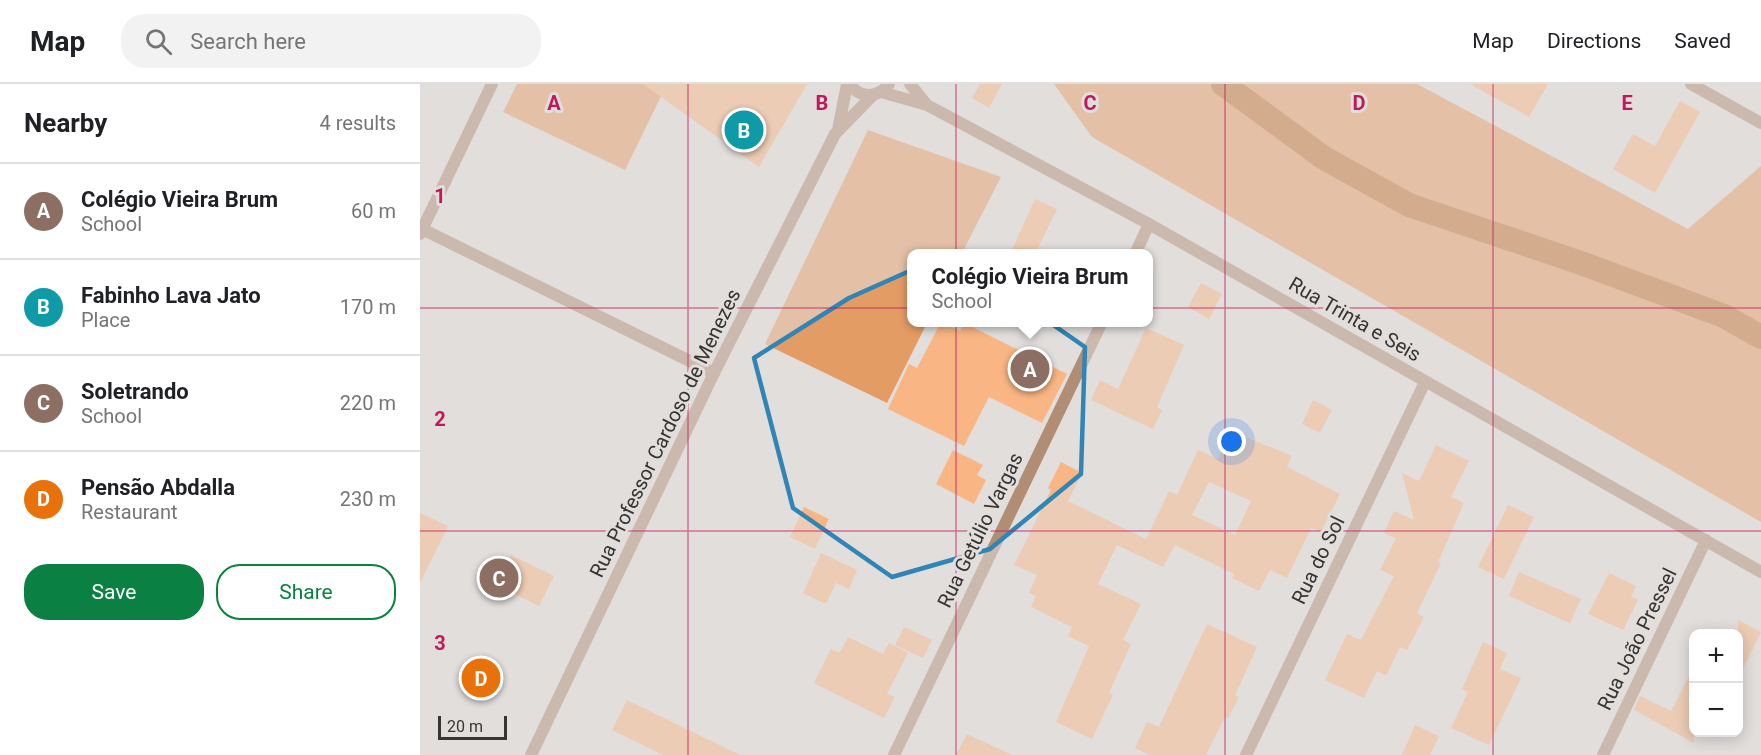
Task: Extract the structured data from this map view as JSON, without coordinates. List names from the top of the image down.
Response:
{
  "streets": {
    "street": [
      "Rua Trinta e Seis",
      "Rua Professor Cardoso de Menezes",
      "Rua Getúlio Vargas",
      "Rua do Sol",
      "Rua João Pressel"
    ]
  },
  "crossings": [
    ["Rua Trinta e Seis", "Rua Professor Cardoso de Menezes"],
    ["Rua Trinta e Seis", "Rua do Sol"],
    ["Rua Trinta e Seis", "Rua João Pressel"]
  ],
  "scale_bar": "20 m",
  "page": {
    "header": "Map",
    "search": "Search here",
    "nav": ["Map", "Directions", "Saved"],
    "heading": ["Nearby", "4 results"],
    "pins": [
      "B",
      "A",
      "C",
      "D"
    ],
    "list": [
      {
        "mark": "A",
        "name": "Colégio Vieira Brum",
        "note": "School",
        "value": "60 m"
      },
      {
        "mark": "B",
        "name": "Fabinho Lava Jato",
        "note": "Place",
        "value": "170 m"
      },
      {
        "mark": "C",
        "name": "Soletrando",
        "note": "School",
        "value": "220 m"
      },
      {
        "mark": "D",
        "name": "Pensão Abdalla",
        "note": "Restaurant",
        "value": "230 m"
      }
    ],
    "popup": ["Colégio Vieira Brum", "School"],
    "buttons": ["Save", "Share"],
    "map_buttons": ["+", "−"],
    "scale": "20 m"
  },
  "grid": {
    "columns": [
      "A",
      "B",
      "C",
      "D",
      "E"
    ],
    "rows": ["1", "2", "3"]
  }
}
